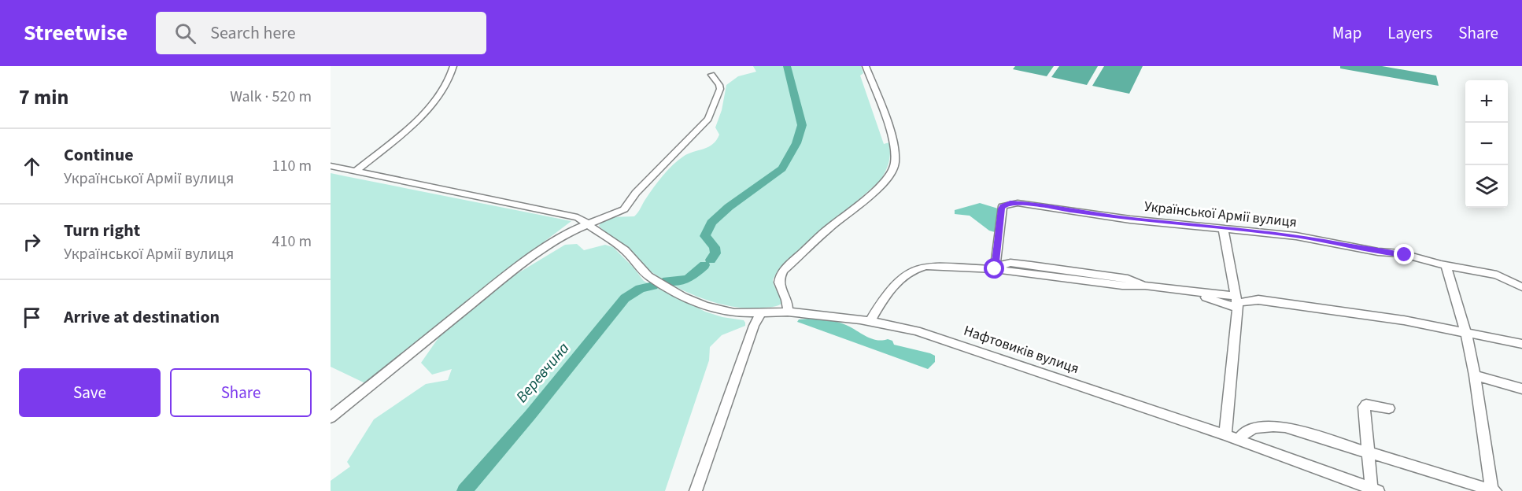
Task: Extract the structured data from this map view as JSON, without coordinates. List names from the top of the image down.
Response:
{
  "streets": {
    "street": ["Української Армії вулиця", "Нафтовиків вулиця"]
  },
  "water": ["Веревчина"],
  "page": {
    "header": "Streetwise",
    "search": "Search here",
    "nav": ["Map", "Layers", "Share"],
    "heading": ["7 min", "Walk · 520 m"],
    "map_buttons": ["+", "−"],
    "list": [
      ["Continue", "Української Армії вулиця", "110 m"],
      ["Turn right", "Української Армії вулиця", "410 m"],
      "Arrive at destination"
    ],
    "buttons": ["Save", "Share"]
  }
}
